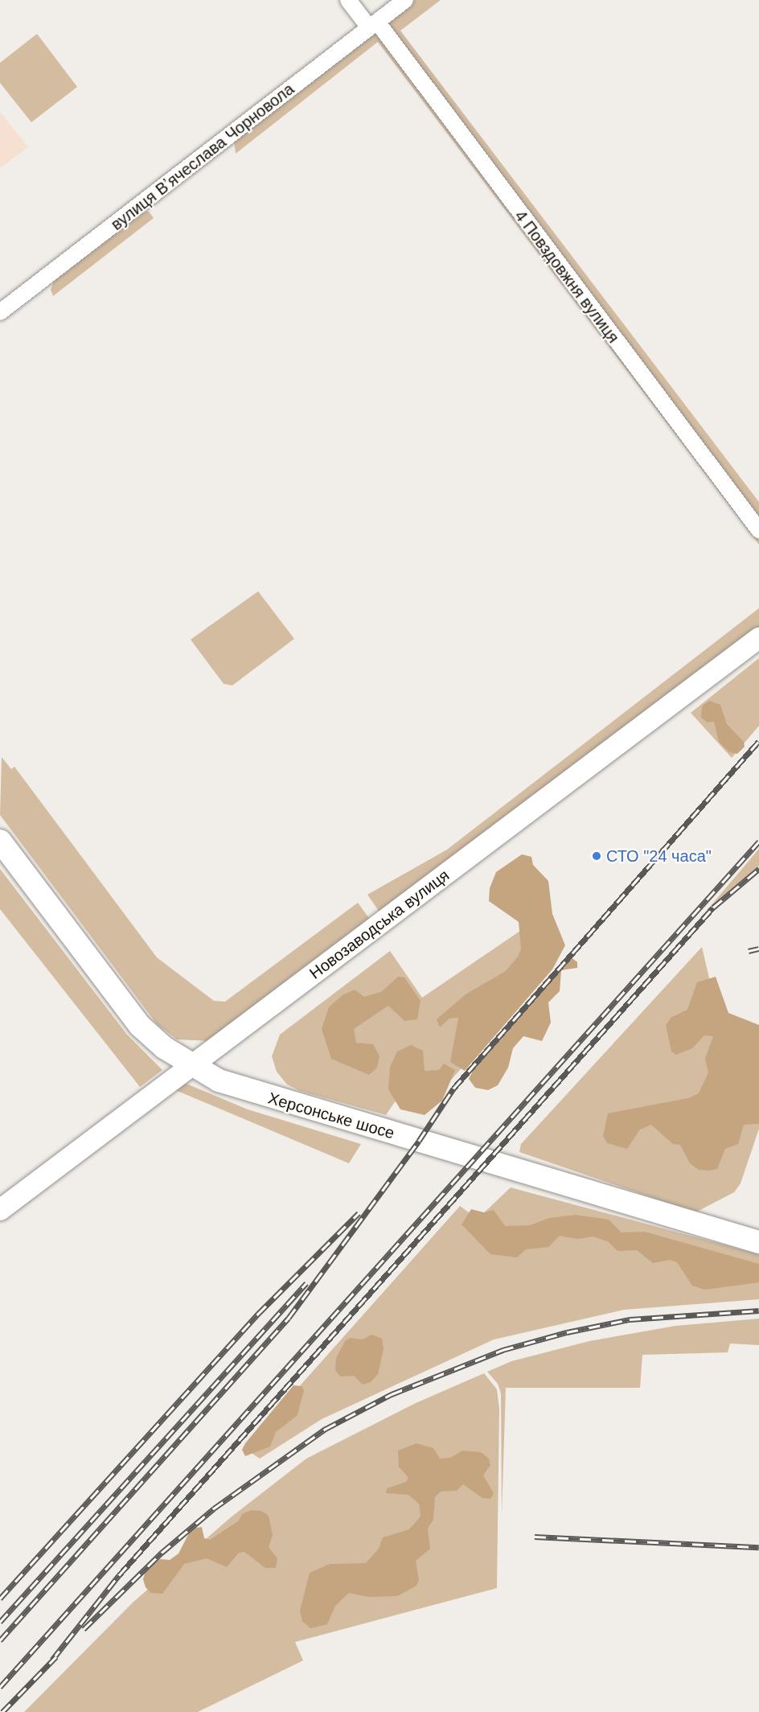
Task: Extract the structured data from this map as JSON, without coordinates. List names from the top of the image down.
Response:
{
  "streets": {
    "main road": ["Херсонське шосе"],
    "street": ["вулиця Вʼячеслава Чорновола", "4 Повздовжня вулиця", "Новозаводська вулиця"]
  },
  "crossings": [
    ["вулиця Вʼячеслава Чорновола", "4 Повздовжня вулиця"],
    ["Новозаводська вулиця", "Херсонське шосе"]
  ],
  "places": ["СТО \"24 часа\""]
}
